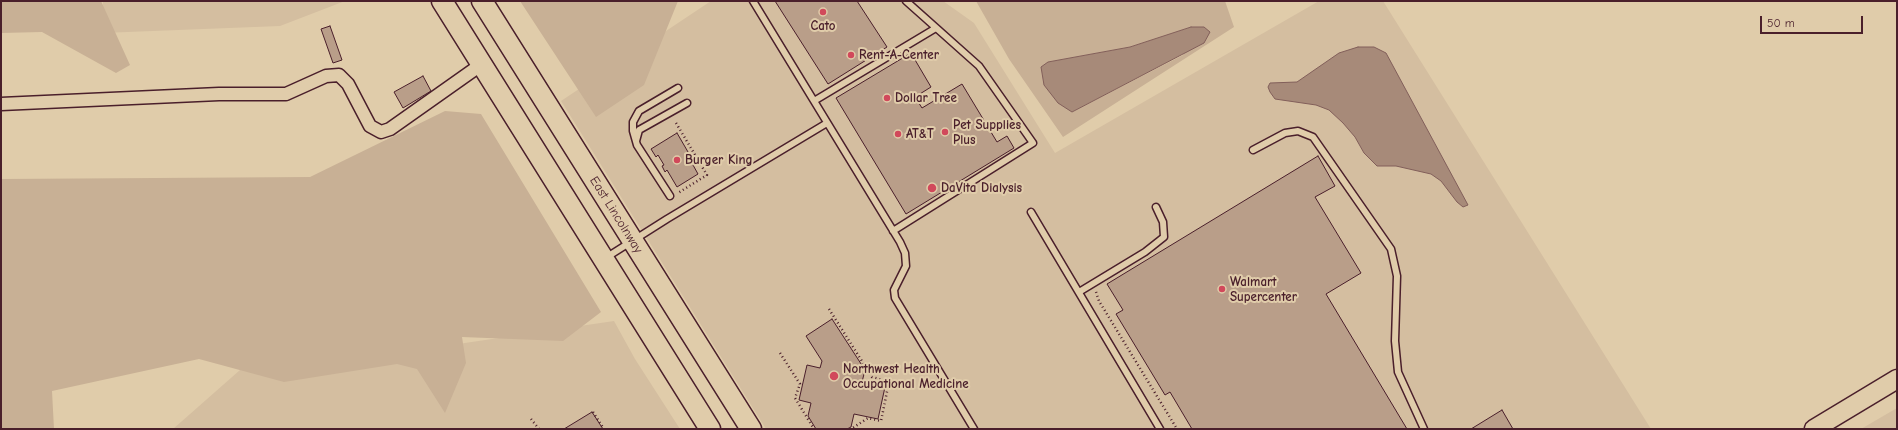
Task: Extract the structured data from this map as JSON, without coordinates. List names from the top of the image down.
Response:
{
  "streets": {
    "main road": ["East Lincolnway"]
  },
  "places": [
    "Cato",
    "Rent-A-Center",
    "Dollar Tree",
    "Pet Supplies Plus",
    "AT&T",
    "Burger King",
    "DaVita Dialysis",
    "Walmart Supercenter",
    "Northwest Health Occupational Medicine"
  ],
  "scale_bar": "50 m"
}
